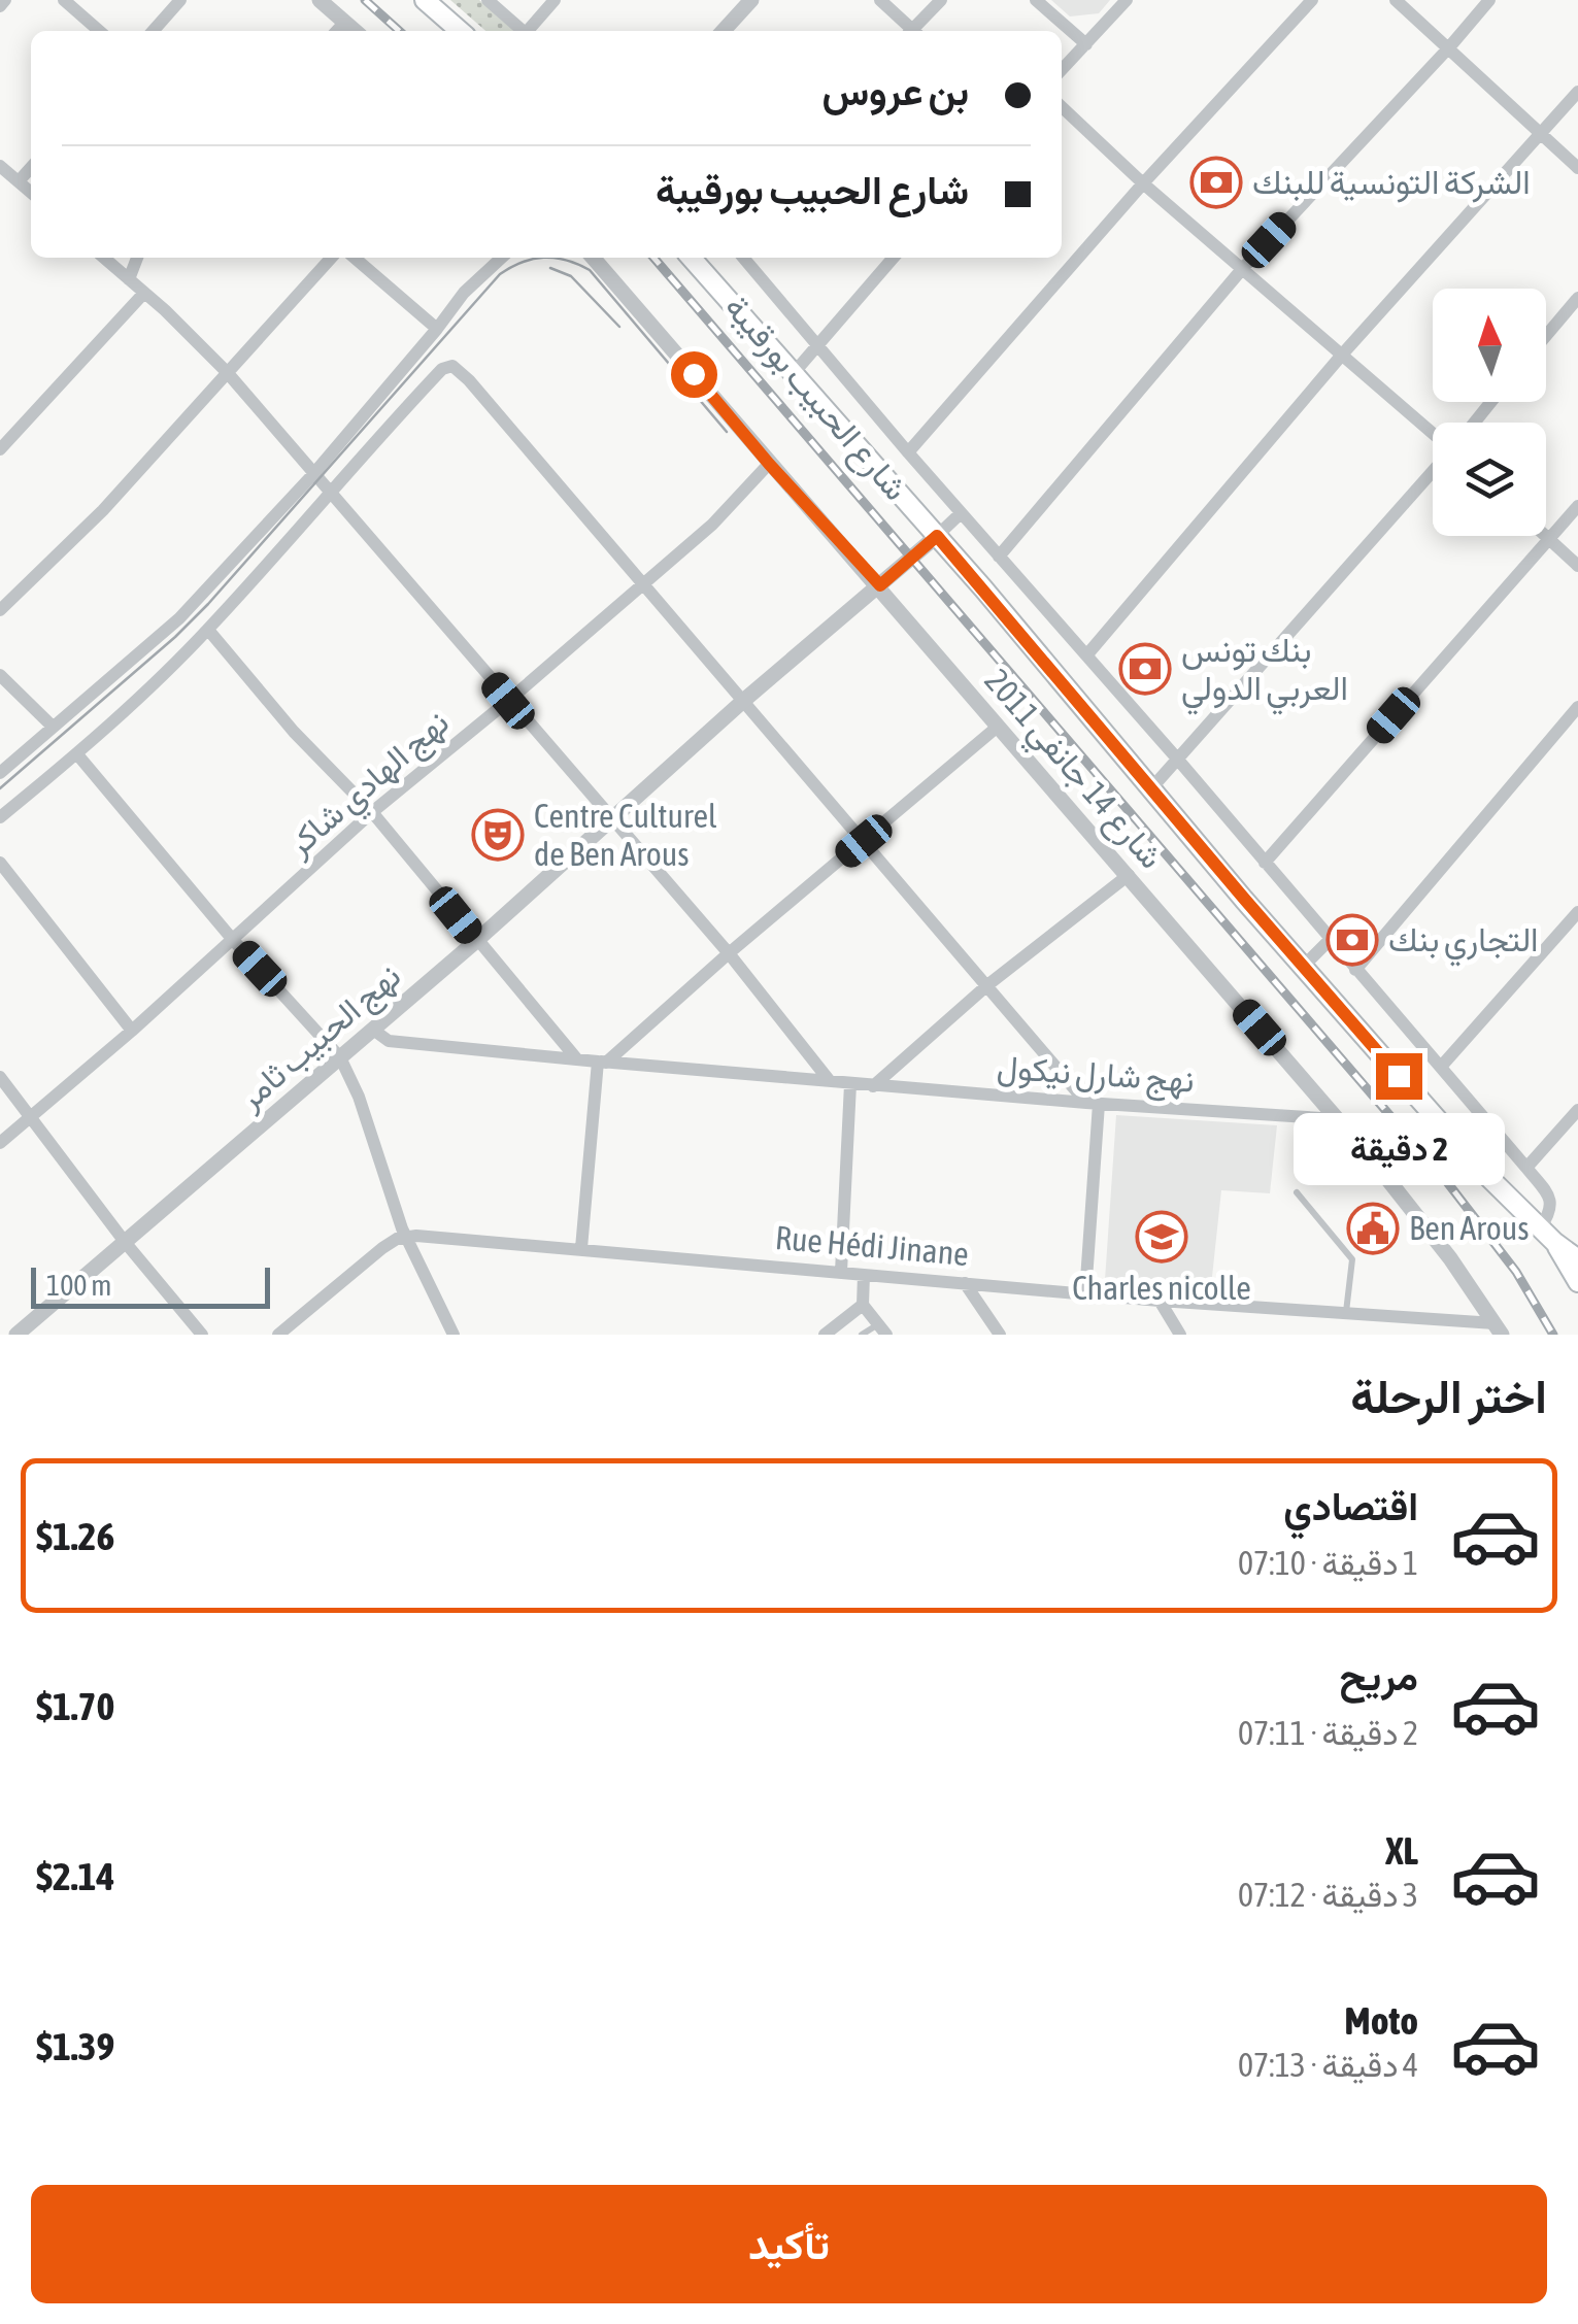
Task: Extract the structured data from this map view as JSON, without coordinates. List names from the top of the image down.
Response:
{
  "streets": {
    "main road": ["شارع الحبيب بورقيبة"],
    "street": [
      "شارع 14 جانفي 2011",
      "نهج الهادي شاكر",
      "نهج الحبيب ثامر",
      "نهج شارل نيكول",
      "Rue Hédi Jinane"
    ]
  },
  "crossings": [
    ["شارع الحبيب بورقيبة", "نهج الحبيب ثامر"],
    ["شارع 14 جانفي 2011", "نهج الهادي شاكر"],
    ["شارع 14 جانفي 2011", "نهج الحبيب ثامر"],
    ["شارع 14 جانفي 2011", "نهج شارل نيكول"],
    ["شارع 14 جانفي 2011", "Rue Hédi Jinane"],
    ["نهج الحبيب ثامر", "نهج شارل نيكول"]
  ],
  "places": {
    "bank": ["الشركة التونسية للبنك", "بنك تونس العربي الدولي", "التجاري بنك"],
    "theatre": ["Centre Culturel de Ben Arous"],
    "public building": ["Ben Arous"],
    "school or university": ["Charles nicolle"]
  },
  "scale_bar": "100 m",
  "north": "top",
  "page": {
    "banner": ["بن عروس", "شارع الحبيب بورقيبة"],
    "bubble": "2 دقيقة",
    "scale": "100 m",
    "heading": "اختر الرحلة",
    "list": [
      {
        "name": "اقتصادي",
        "note": "1 دقيقة · 07:10",
        "value": "$1.26"
      },
      {
        "name": "مريح",
        "note": "2 دقيقة · 07:11",
        "value": "$1.70"
      },
      {
        "name": "XL",
        "note": "3 دقيقة · 07:12",
        "value": "$2.14"
      },
      {
        "name": "Moto",
        "note": "4 دقيقة · 07:13",
        "value": "$1.39"
      }
    ],
    "buttons": "تأكيد"
  }
}
